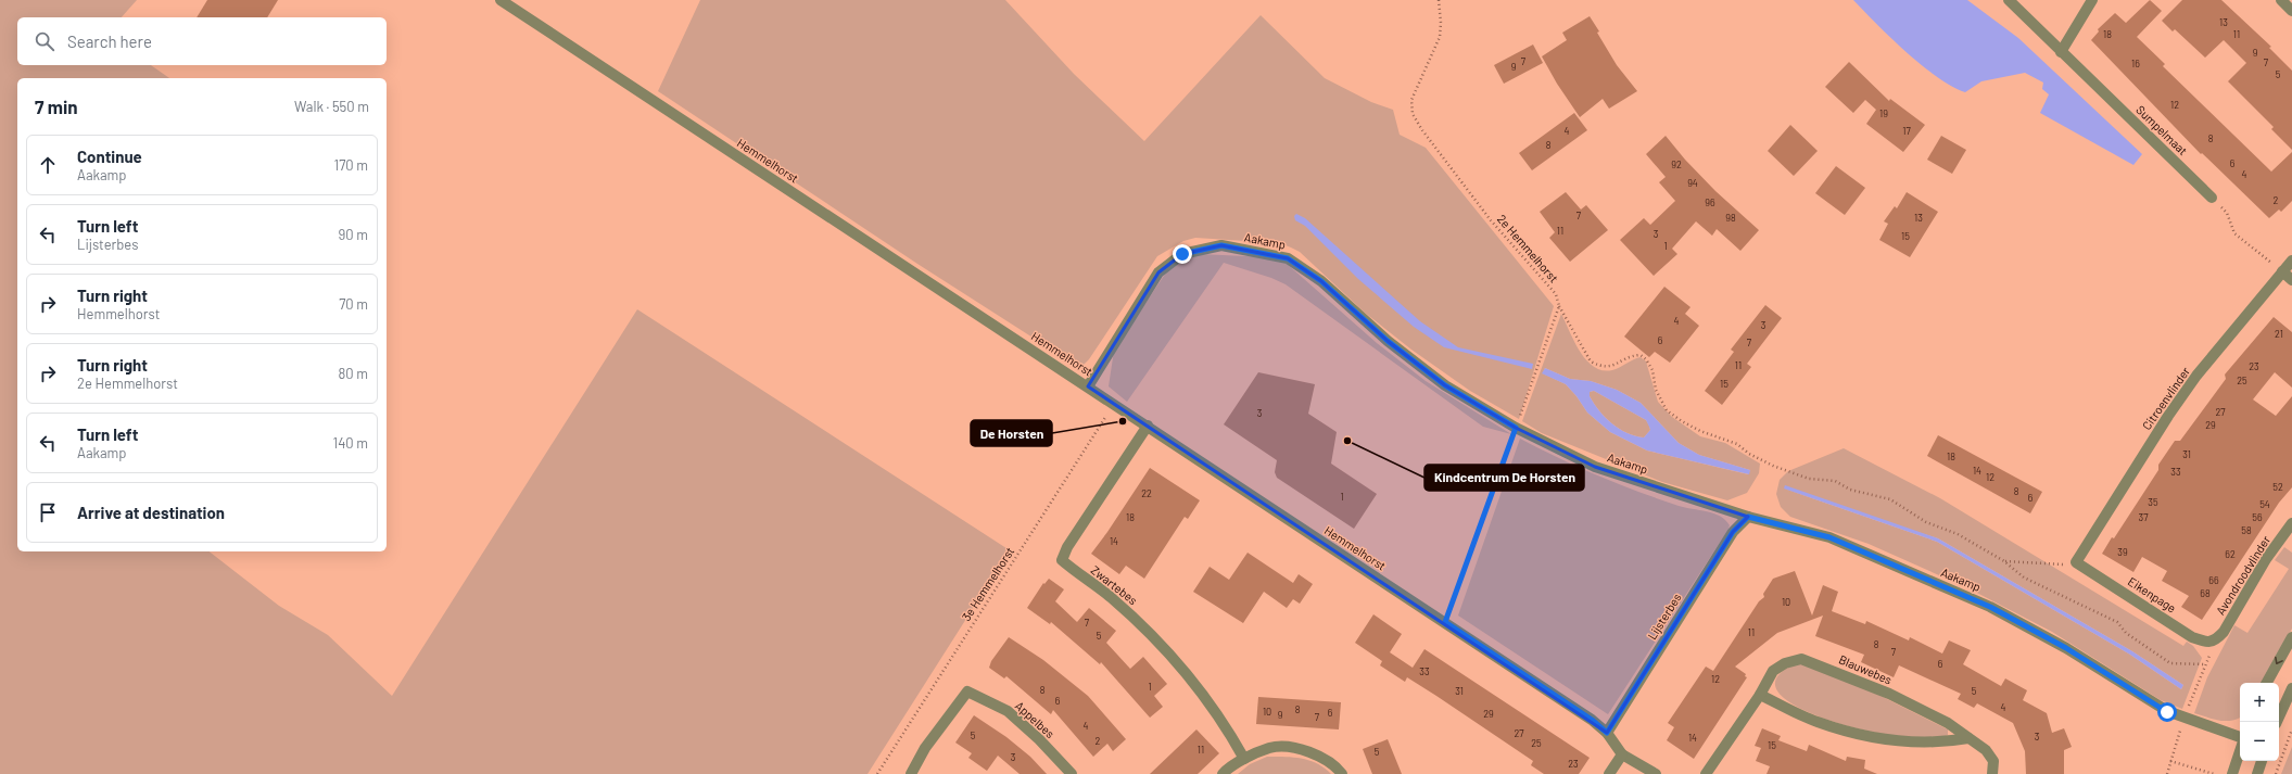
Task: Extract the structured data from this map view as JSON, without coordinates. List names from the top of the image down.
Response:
{
  "streets": {
    "street": [
      "Sumpelmaat",
      "Hemmelhorst",
      "Aakamp",
      "Citroenvlinder",
      "Avondroodvlinder",
      "Zwartebes",
      "Eikenpage",
      "Lijsterbes",
      "Blauwebes",
      "Appelbes"
    ],
    "path": ["2e Hemmelhorst", "3e Hemmelhorst"]
  },
  "crossings": [
    ["Hemmelhorst", "Aakamp"],
    ["Hemmelhorst", "3e Hemmelhorst"],
    ["Hemmelhorst", "Zwartebes"],
    ["Hemmelhorst", "Lijsterbes"],
    ["Aakamp", "Lijsterbes"],
    ["Citroenvlinder", "Eikenpage"],
    ["Avondroodvlinder", "Eikenpage"]
  ],
  "places": ["De Horsten", "Kindcentrum De Horsten"],
  "house_numbers": [
    "13",
    "18",
    "11",
    "9",
    "7",
    "7",
    "16",
    "9",
    "5",
    "12",
    "19",
    "4",
    "17",
    "8",
    "8",
    "6",
    "92",
    "4",
    "94",
    "2",
    "96",
    "7",
    "98",
    "13",
    "11",
    "3",
    "15",
    "1",
    "4",
    "3",
    "21",
    "6",
    "7",
    "11",
    "23",
    "25",
    "15",
    "27",
    "3",
    "29",
    "31",
    "18",
    "14",
    "33",
    "12",
    "52",
    "8",
    "22",
    "1",
    "6",
    "35",
    "54",
    "18",
    "37",
    "56",
    "58",
    "14",
    "39",
    "62",
    "66",
    "68",
    "10",
    "7",
    "11",
    "5",
    "8",
    "7",
    "6",
    "33",
    "12",
    "1",
    "8",
    "31",
    "5",
    "6",
    "4",
    "8",
    "10",
    "6",
    "29",
    "9",
    "7",
    "4",
    "27",
    "5",
    "3",
    "14",
    "2",
    "25",
    "15",
    "11",
    "5",
    "3",
    "23"
  ],
  "page": {
    "search": "Search here",
    "heading": ["7 min", "Walk · 550 m"],
    "list": [
      ["Continue", "Aakamp", "170 m"],
      ["Turn left", "Lijsterbes", "90 m"],
      ["Turn right", "Hemmelhorst", "70 m"],
      ["Turn right", "2e Hemmelhorst", "80 m"],
      ["Turn left", "Aakamp", "140 m"],
      "Arrive at destination"
    ],
    "map_buttons": ["+", "−"]
  }
}
